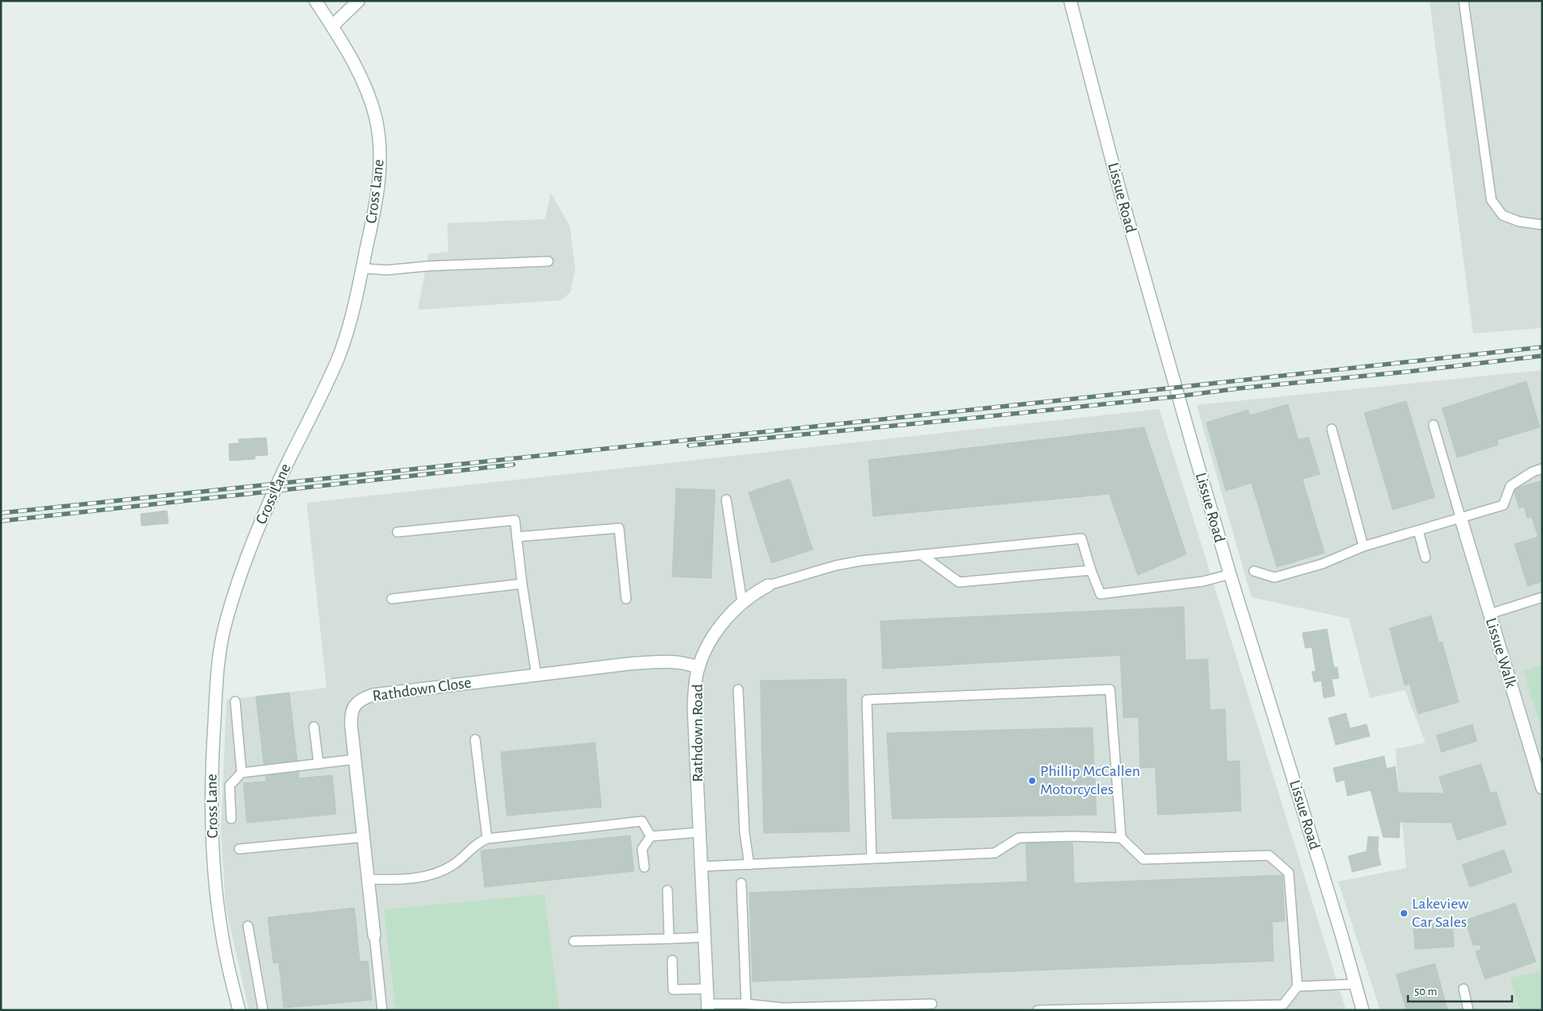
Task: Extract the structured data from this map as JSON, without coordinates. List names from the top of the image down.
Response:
{
  "streets": {
    "street": [
      "Cross Lane",
      "Lissue Road",
      "Lissue Walk",
      "Rathdown Close",
      "Rathdown Road"
    ]
  },
  "crossings": [
    ["Rathdown Close", "Rathdown Road"]
  ],
  "places": ["Phillip McCallen Motorcycles", "Lakeview Car Sales"],
  "scale_bar": "50 m"
}
